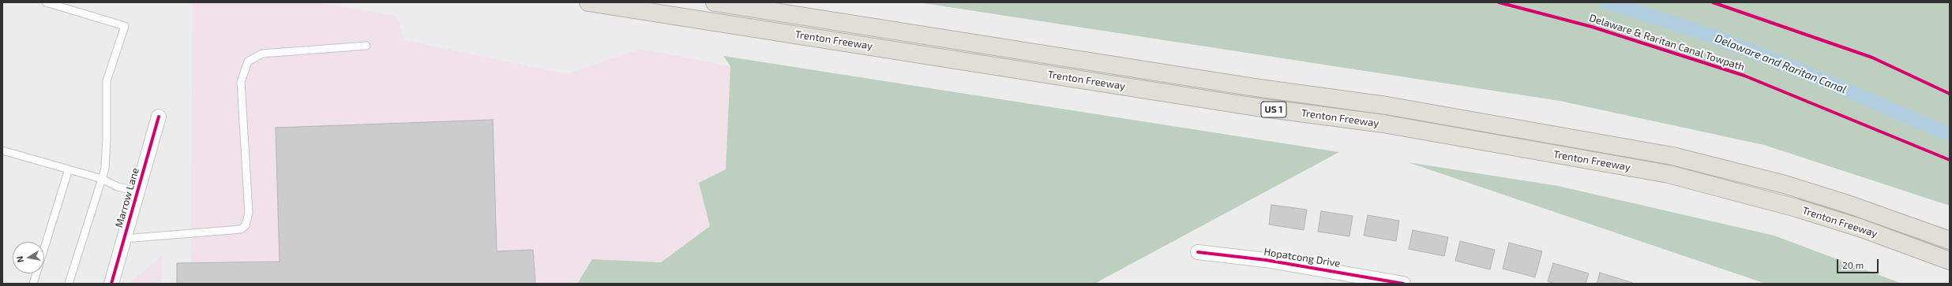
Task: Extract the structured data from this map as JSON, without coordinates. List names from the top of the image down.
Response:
{
  "streets": {
    "highway": ["Trenton Freeway", "US 1"],
    "street": ["Marrow Lane", "Hopatcong Drive"],
    "cycle path": ["Delaware & Raritan Canal Towpath"]
  },
  "water": ["Delaware and Raritan Canal"],
  "scale_bar": "20 m",
  "north": "left"
}
